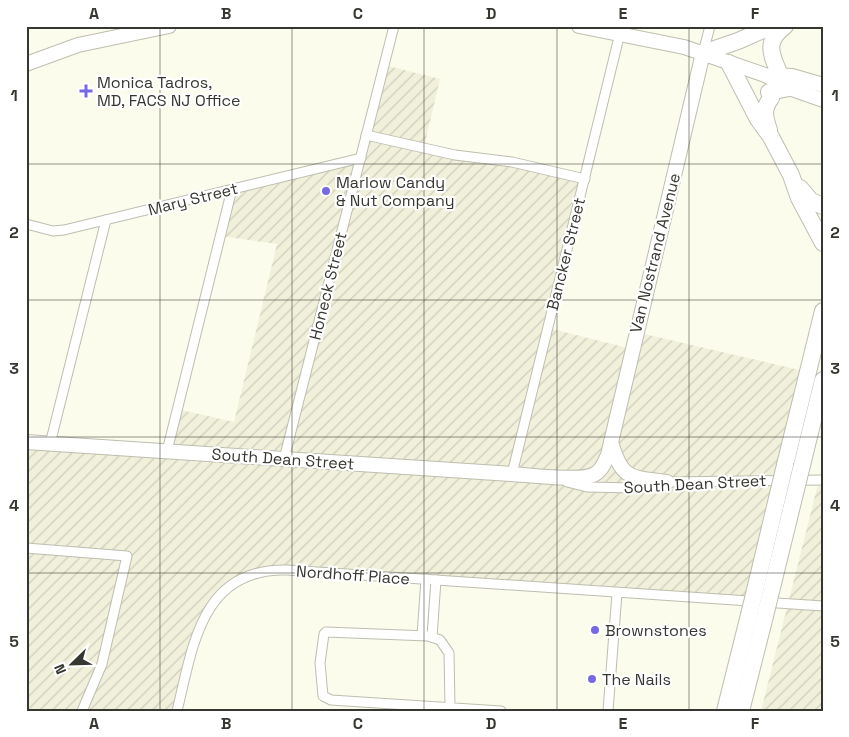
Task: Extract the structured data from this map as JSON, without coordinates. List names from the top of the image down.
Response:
{
  "streets": {
    "main road": ["Van Nostrand Avenue", "South Dean Street"],
    "street": [
      "Mary Street",
      "Bancker Street",
      "Honeck Street",
      "Nordhoff Place"
    ]
  },
  "crossings": [
    ["Mary Street", "Honeck Street"],
    ["Van Nostrand Avenue", "South Dean Street"],
    ["Bancker Street", "South Dean Street"],
    ["Honeck Street", "South Dean Street"]
  ],
  "places": {
    "health": ["Monica Tadros, MD, FACS NJ Office"],
    "other": ["Marlow Candy & Nut Company", "Brownstones", "The Nails"]
  },
  "north": "bottom left",
  "grid": {
    "columns": [
      "A",
      "B",
      "C",
      "D",
      "E",
      "F"
    ],
    "rows": [
      "1",
      "2",
      "3",
      "4",
      "5"
    ]
  }
}
